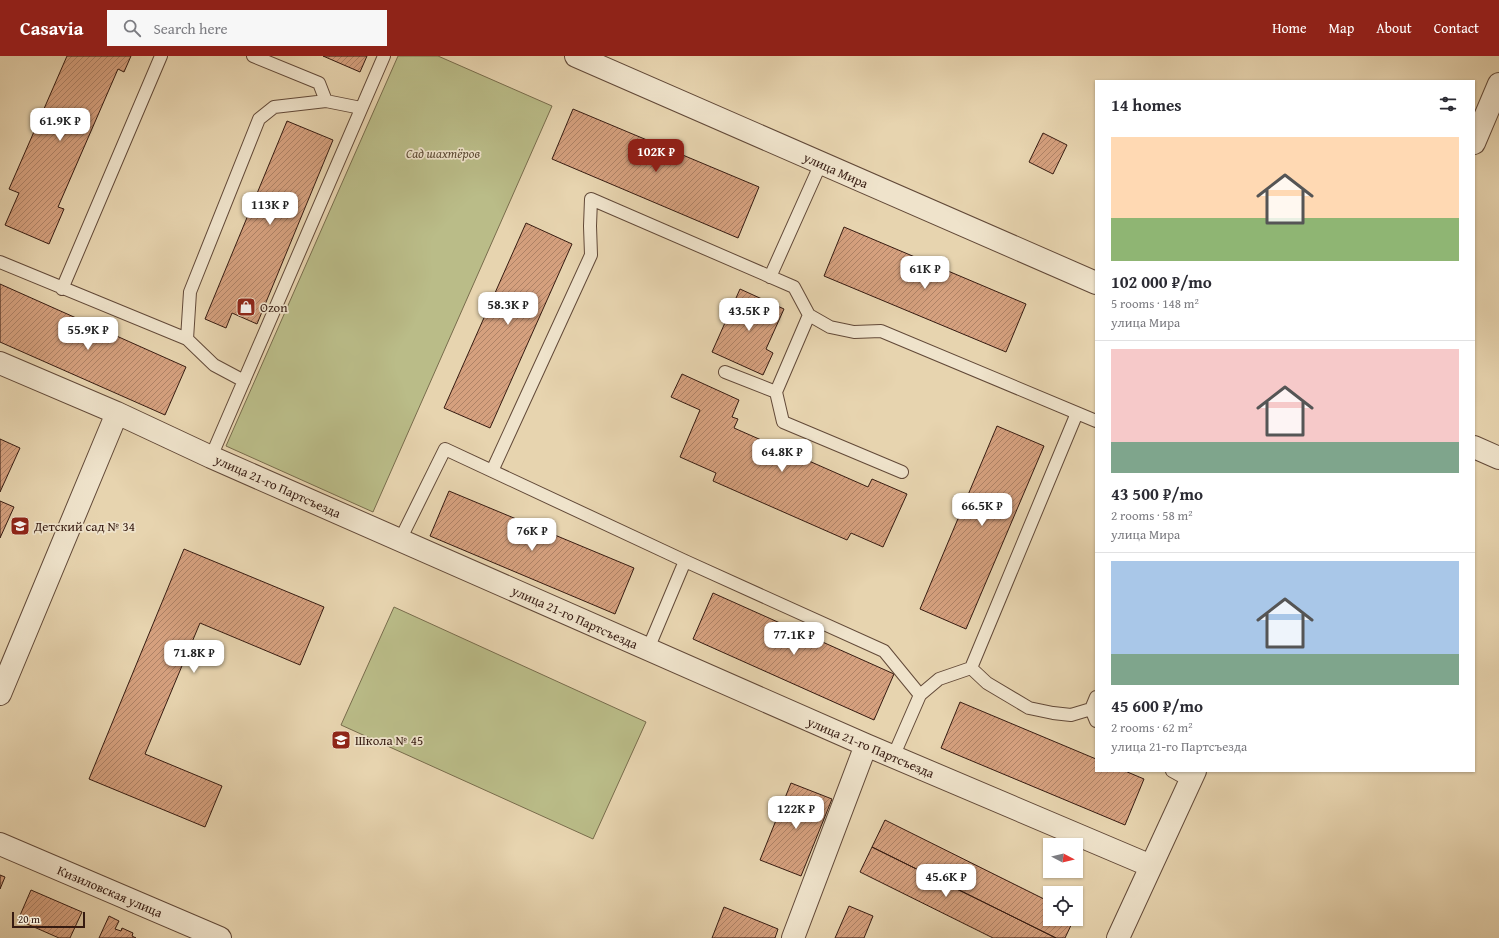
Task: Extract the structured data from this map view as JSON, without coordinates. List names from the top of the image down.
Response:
{
  "streets": {
    "street": ["улица Мира", "улица 21-го Партсъезда", "Кизиловская улица"]
  },
  "parks": ["Сад шахтёров"],
  "places": {
    "shop": ["Ozon"],
    "school or university": ["Детский сад № 34", "Школа № 45"]
  },
  "scale_bar": "20 m",
  "north": "right",
  "page": {
    "header": "Casavia",
    "search": "Search here",
    "nav": [
      "Home",
      "Map",
      "About",
      "Contact"
    ],
    "heading": "14 homes",
    "price": [
      "61.9K ₽",
      "102K ₽",
      "113K ₽",
      "61K ₽",
      "58.3K ₽",
      "43.5K ₽",
      "55.9K ₽",
      "64.8K ₽",
      "66.5K ₽",
      "76K ₽",
      "77.1K ₽",
      "71.8K ₽",
      "122K ₽",
      "45.6K ₽"
    ],
    "list": [
      {
        "name": "102 000 ₽/mo",
        "note": "5 rooms · 148 m² · улица Мира"
      },
      {
        "name": "43 500 ₽/mo",
        "note": "2 rooms · 58 m² · улица Мира"
      },
      {
        "name": "45 600 ₽/mo",
        "note": "2 rooms · 62 m² · улица 21-го Партсъезда"
      }
    ],
    "scale": "20 m"
  }
}
